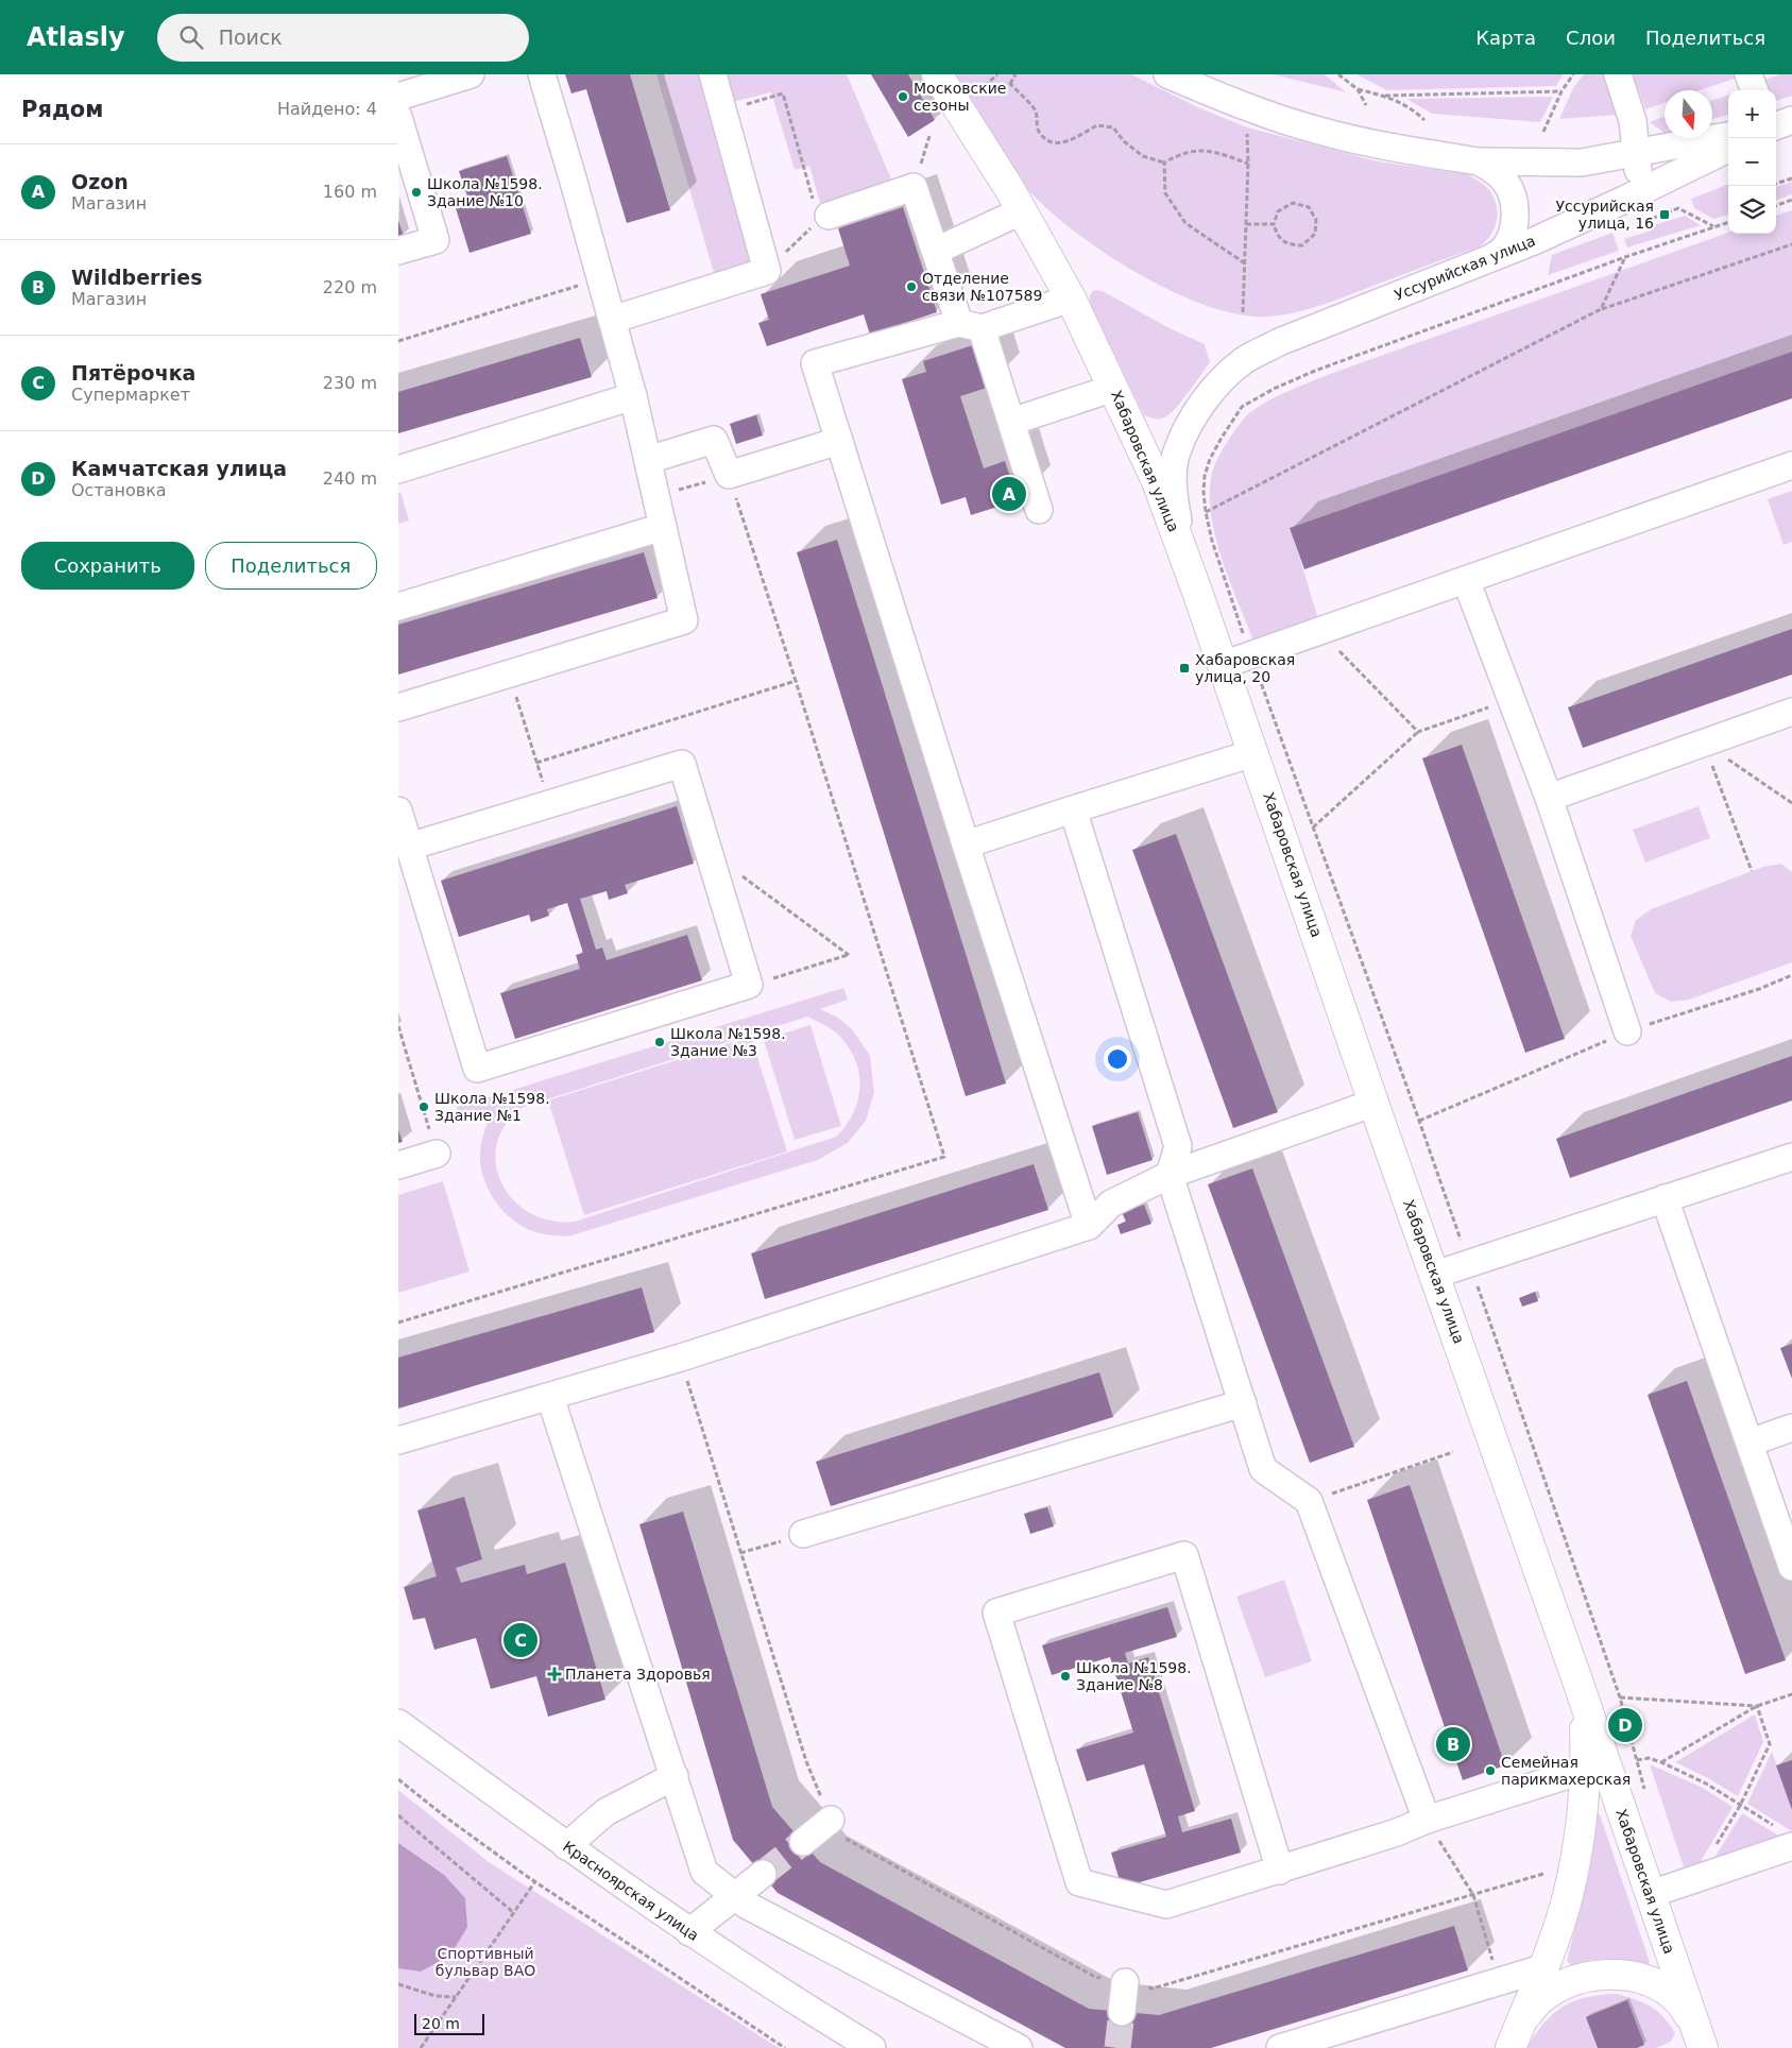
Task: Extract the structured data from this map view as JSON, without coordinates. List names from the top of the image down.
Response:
{
  "streets": {
    "main road": ["Хабаровская улица"],
    "street": ["Уссурийская улица", "Красноярская улица"]
  },
  "crossings": [
    ["Уссурийская улица", "Хабаровская улица"]
  ],
  "parks": ["Спортивный бульвар ВАО"],
  "places": {
    "other": [
      "Московские сезоны",
      "Школа №1598. Здание №10",
      "Отделение связи №107589",
      "Школа №1598. Здание №3",
      "Школа №1598. Здание №1",
      "Школа №1598. Здание №8",
      "Семейная парикмахерская"
    ],
    "transit": ["Уссурийская улица, 16", "Хабаровская улица, 20"],
    "health": ["Планета Здоровья"]
  },
  "scale_bar": "20 m",
  "north": "bottom",
  "page": {
    "header": "Atlasly",
    "search": "Поиск",
    "nav": ["Карта", "Слои", "Поделиться"],
    "heading": ["Рядом", "Найдено: 4"],
    "map_buttons": ["+", "−"],
    "list": [
      {
        "mark": "A",
        "name": "Ozon",
        "note": "Магазин",
        "value": "160 m"
      },
      {
        "mark": "B",
        "name": "Wildberries",
        "note": "Магазин",
        "value": "220 m"
      },
      {
        "mark": "C",
        "name": "Пятёрочка",
        "note": "Супермаркет",
        "value": "230 m"
      },
      {
        "mark": "D",
        "name": "Камчатская улица",
        "note": "Остановка",
        "value": "240 m"
      }
    ],
    "pins": [
      "A",
      "C",
      "D",
      "B"
    ],
    "buttons": ["Сохранить", "Поделиться"],
    "scale": "20 m"
  }
}
